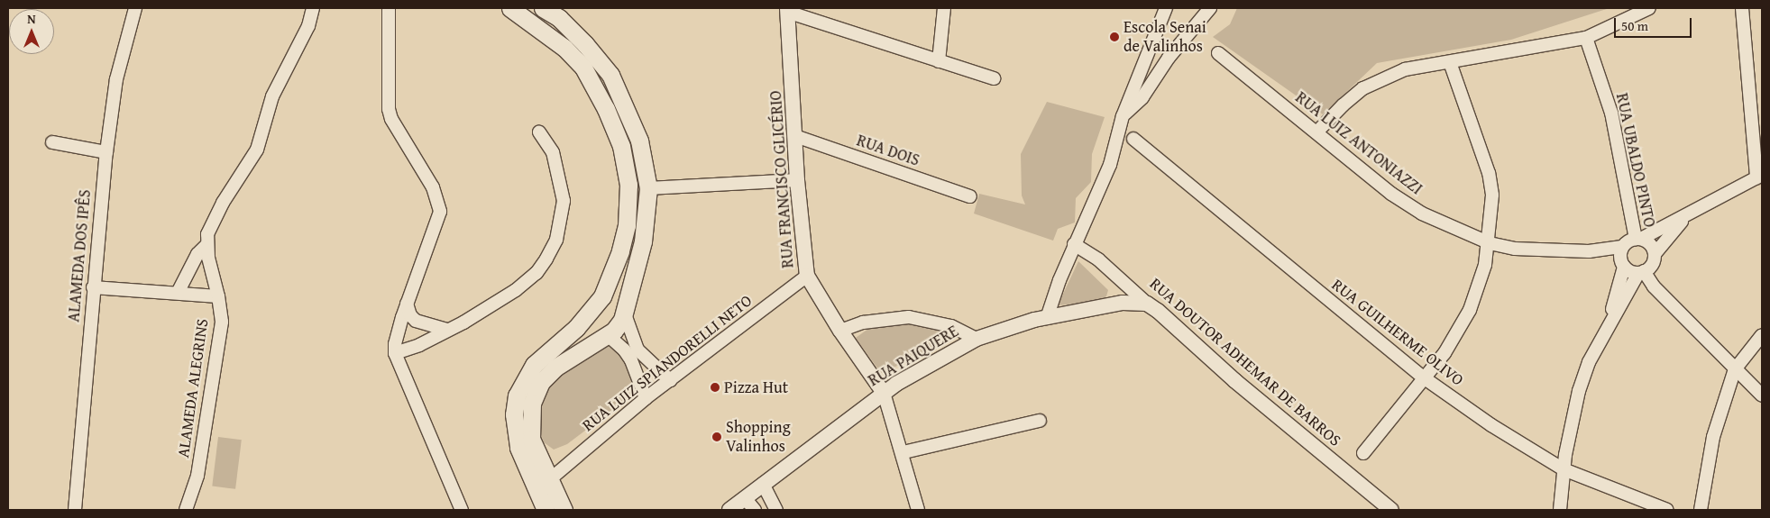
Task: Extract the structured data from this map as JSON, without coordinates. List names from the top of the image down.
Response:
{
  "streets": {
    "street": [
      "RUA LUIZ ANTONIAZZI",
      "RUA DOIS",
      "RUA UBALDO PINTO",
      "RUA FRANCISCO GLICÉRIO",
      "ALAMEDA DOS IPÊS",
      "RUA GUILHERME OLIVO",
      "RUA PAIQUERE",
      "RUA DOUTOR ADHEMAR DE BARROS",
      "RUA LUIZ SPIANDORELLI NETO",
      "ALAMEDA ALEGRINS"
    ]
  },
  "crossings": [
    ["RUA LUIZ ANTONIAZZI", "RUA UBALDO PINTO"],
    ["RUA DOIS", "RUA FRANCISCO GLICÉRIO"],
    ["RUA FRANCISCO GLICÉRIO", "RUA PAIQUERE"],
    ["RUA FRANCISCO GLICÉRIO", "RUA LUIZ SPIANDORELLI NETO"],
    ["RUA PAIQUERE", "RUA DOUTOR ADHEMAR DE BARROS"]
  ],
  "places": ["Escola Senai de Valinhos", "Pizza Hut", "Shopping Valinhos"],
  "scale_bar": "50 m",
  "north": "top"
}
